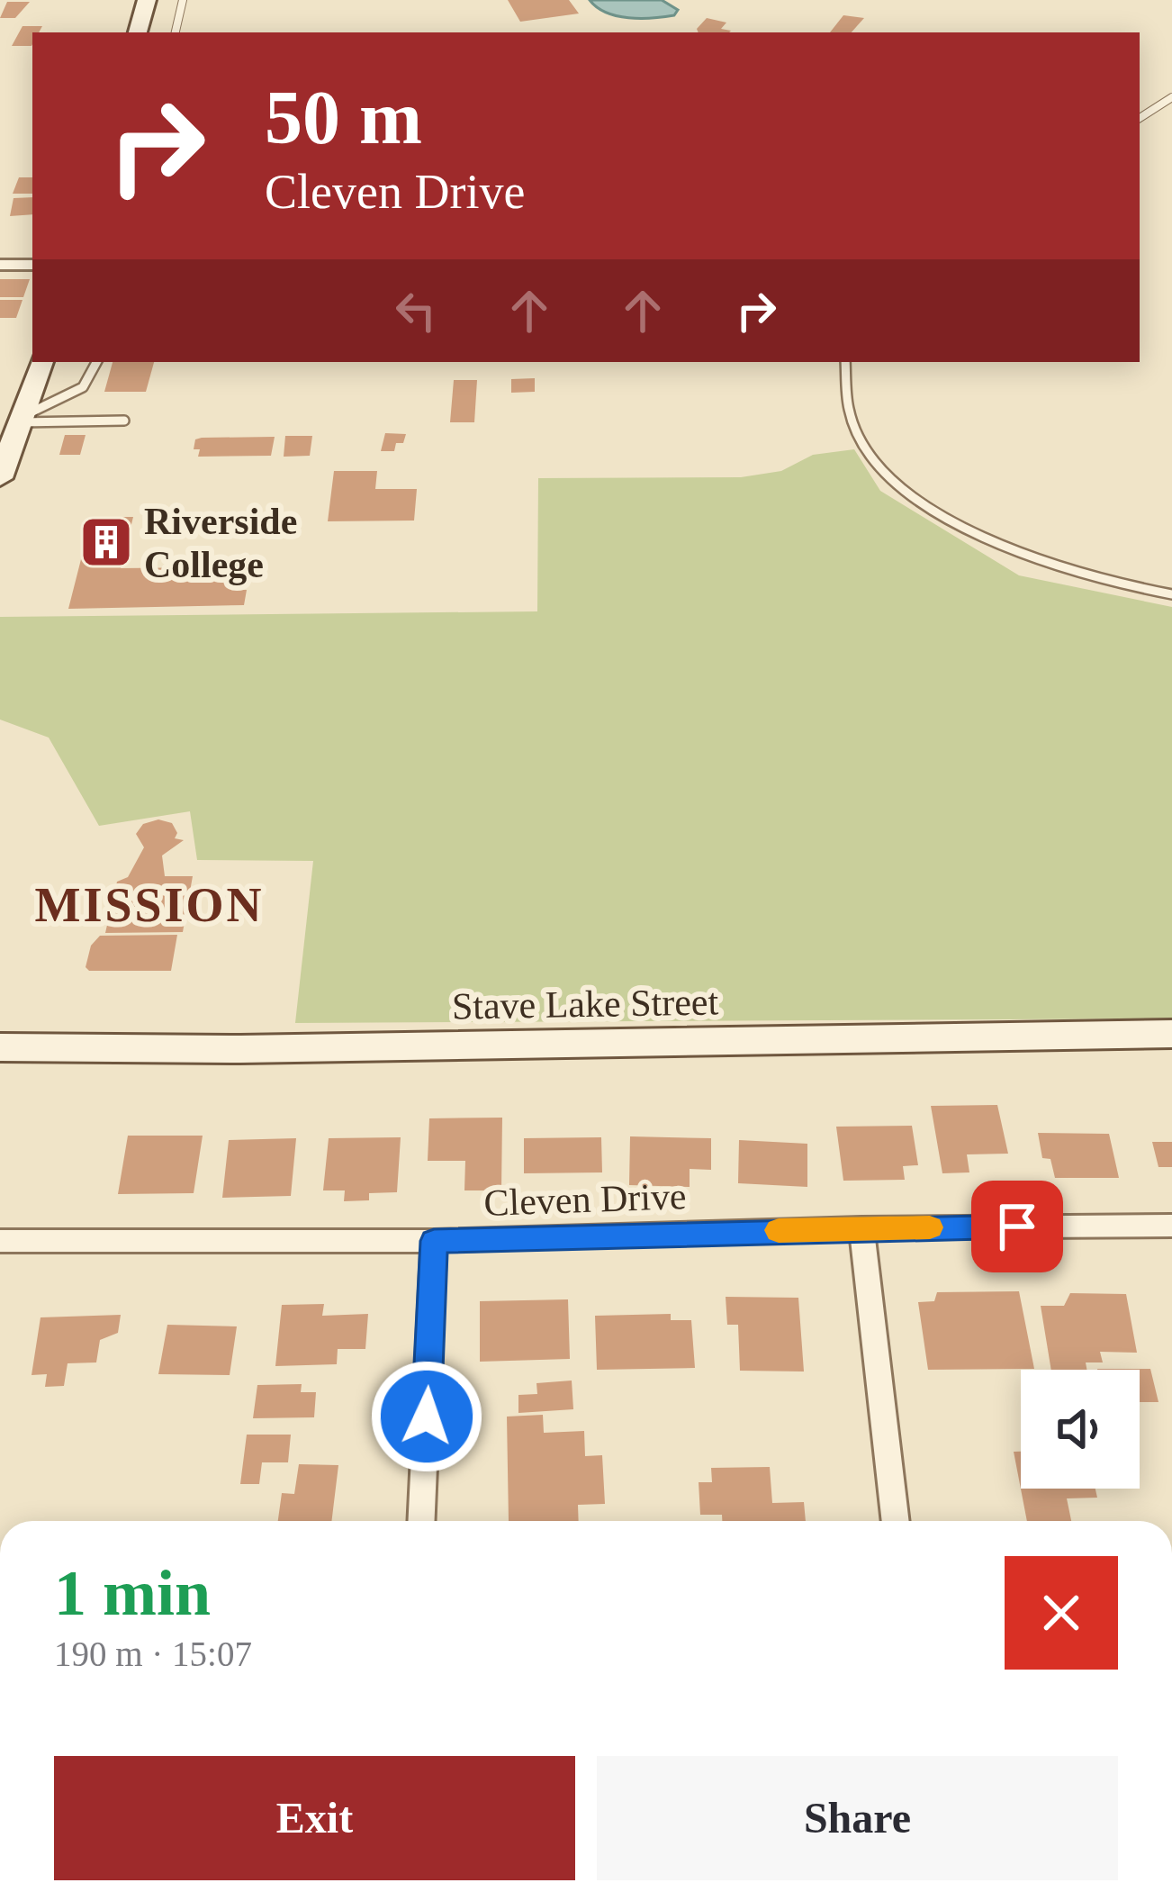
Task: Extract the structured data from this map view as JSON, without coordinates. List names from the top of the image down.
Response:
{
  "streets": {
    "street": ["Stave Lake Street", "Cleven Drive"]
  },
  "districts": ["MISSION"],
  "places": {
    "building": ["Riverside College"]
  },
  "page": {
    "turn": ["50 m", "Cleven Drive"],
    "heading": ["1 min", "190 m · 15:07"],
    "buttons": ["Exit", "Share"]
  }
}
